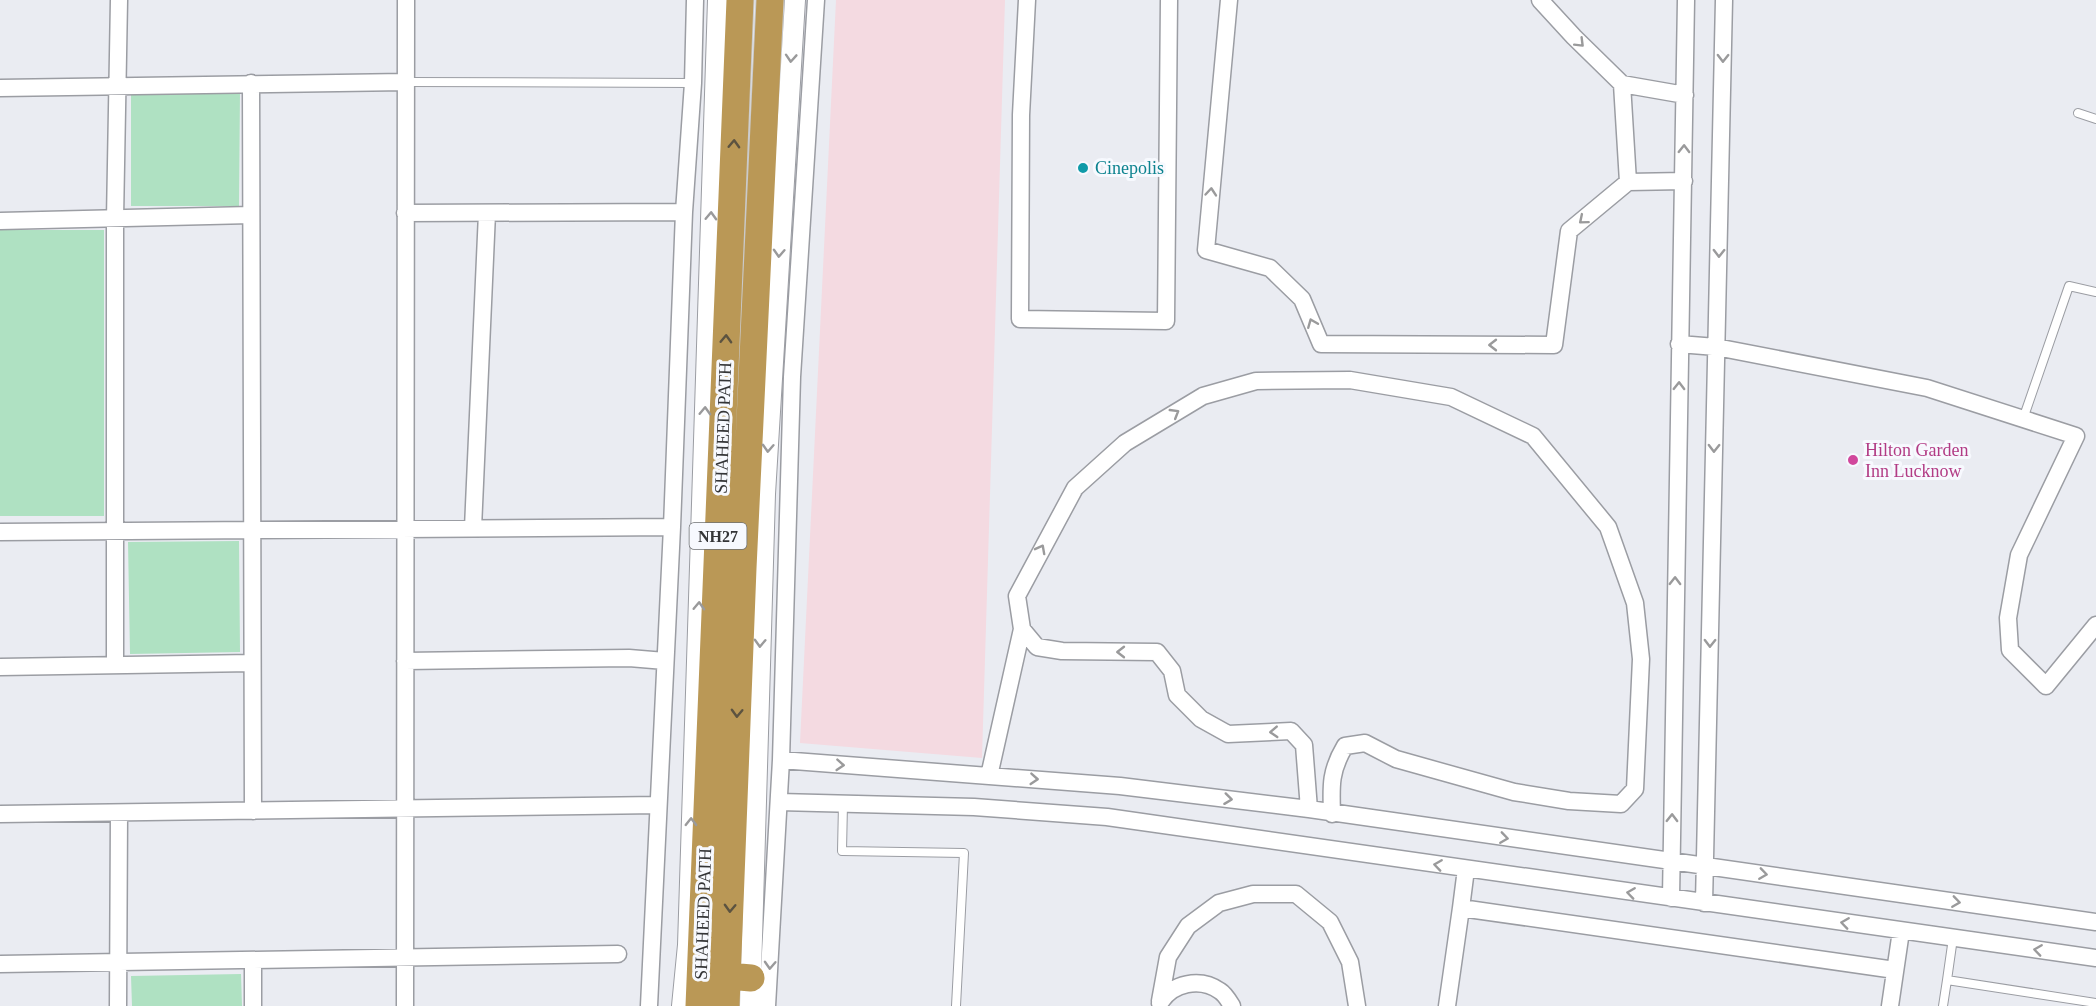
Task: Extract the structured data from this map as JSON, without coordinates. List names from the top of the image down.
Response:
{
  "streets": {
    "highway": ["SHAHEED PATH", "NH27"]
  },
  "crossings": [
    ["SHAHEED PATH", "NH27"]
  ],
  "places": ["Cinepolis", "Hilton Garden Inn Lucknow"]
}
